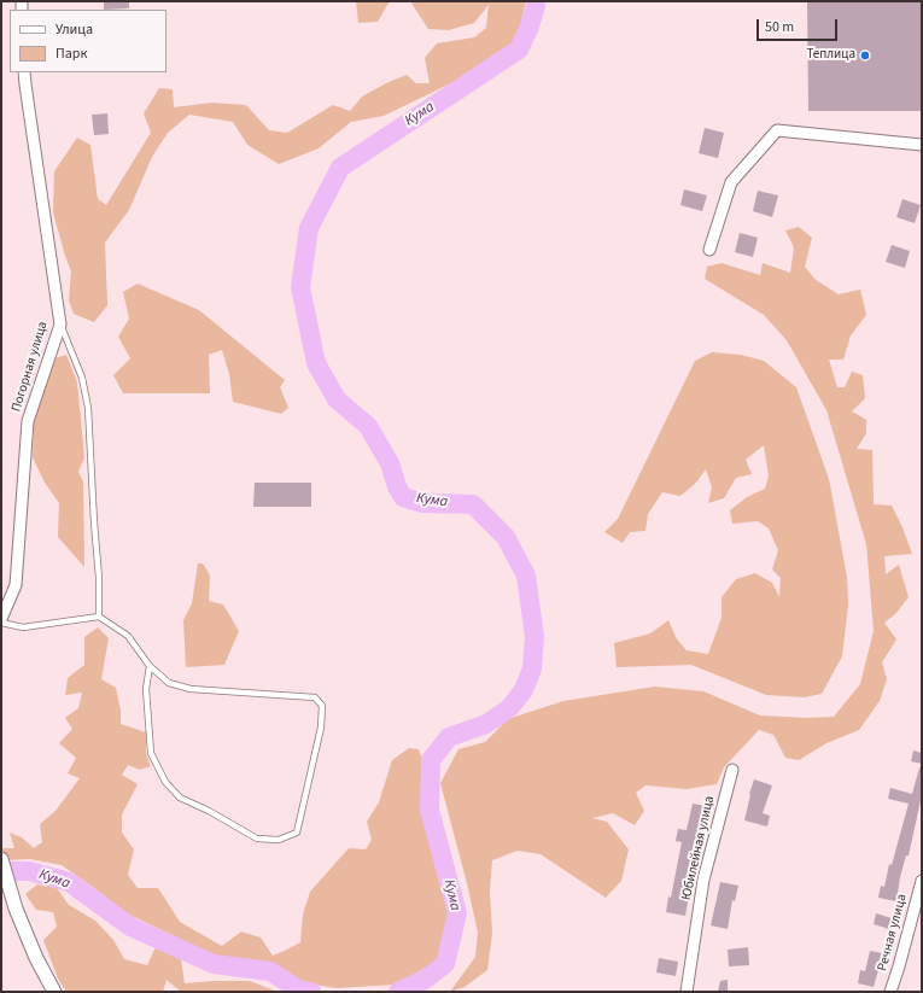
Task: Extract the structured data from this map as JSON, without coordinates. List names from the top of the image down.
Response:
{
  "streets": {
    "street": ["Погорная улица", "Юбилейная улица", "Речная улица"]
  },
  "water": ["Кума"],
  "places": ["Теплица"],
  "legend": ["Улица", "Парк"],
  "scale_bar": "50 m"
}
